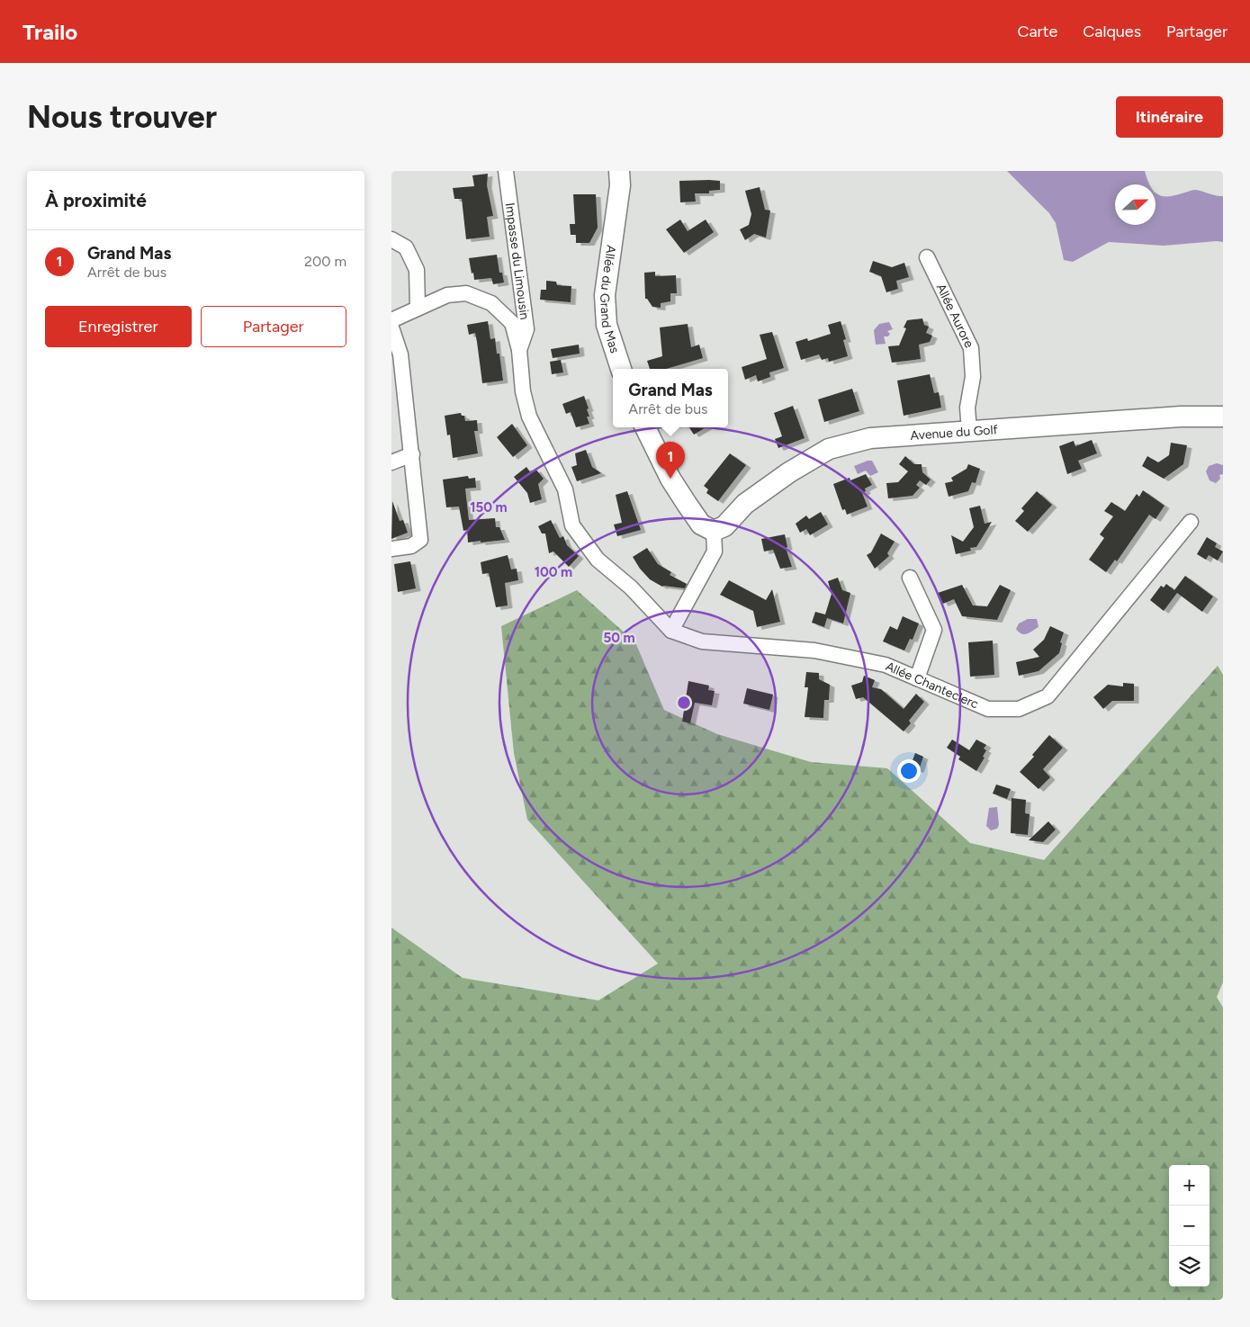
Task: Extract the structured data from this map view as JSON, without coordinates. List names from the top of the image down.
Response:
{
  "streets": {
    "street": [
      "Impasse du Limousin",
      "Allée du Grand Mas",
      "Allée Aurore",
      "Avenue du Golf",
      "Allée Chanteclerc"
    ]
  },
  "crossings": [
    ["Allée Aurore", "Avenue du Golf"]
  ],
  "north": "right",
  "page": {
    "header": "Trailo",
    "nav": ["Carte", "Calques", "Partager"],
    "buttons": [
      "Itinéraire",
      ["Enregistrer", "Partager"]
    ],
    "title": "Nous trouver",
    "heading": "À proximité",
    "list": [
      {
        "mark": "1",
        "name": "Grand Mas",
        "note": "Arrêt de bus",
        "value": "200 m"
      }
    ],
    "popup": ["Grand Mas", "Arrêt de bus"],
    "pins": "1",
    "map_buttons": ["+", "−"]
  },
  "rings": ["150 m", "100 m", "50 m"]
}
